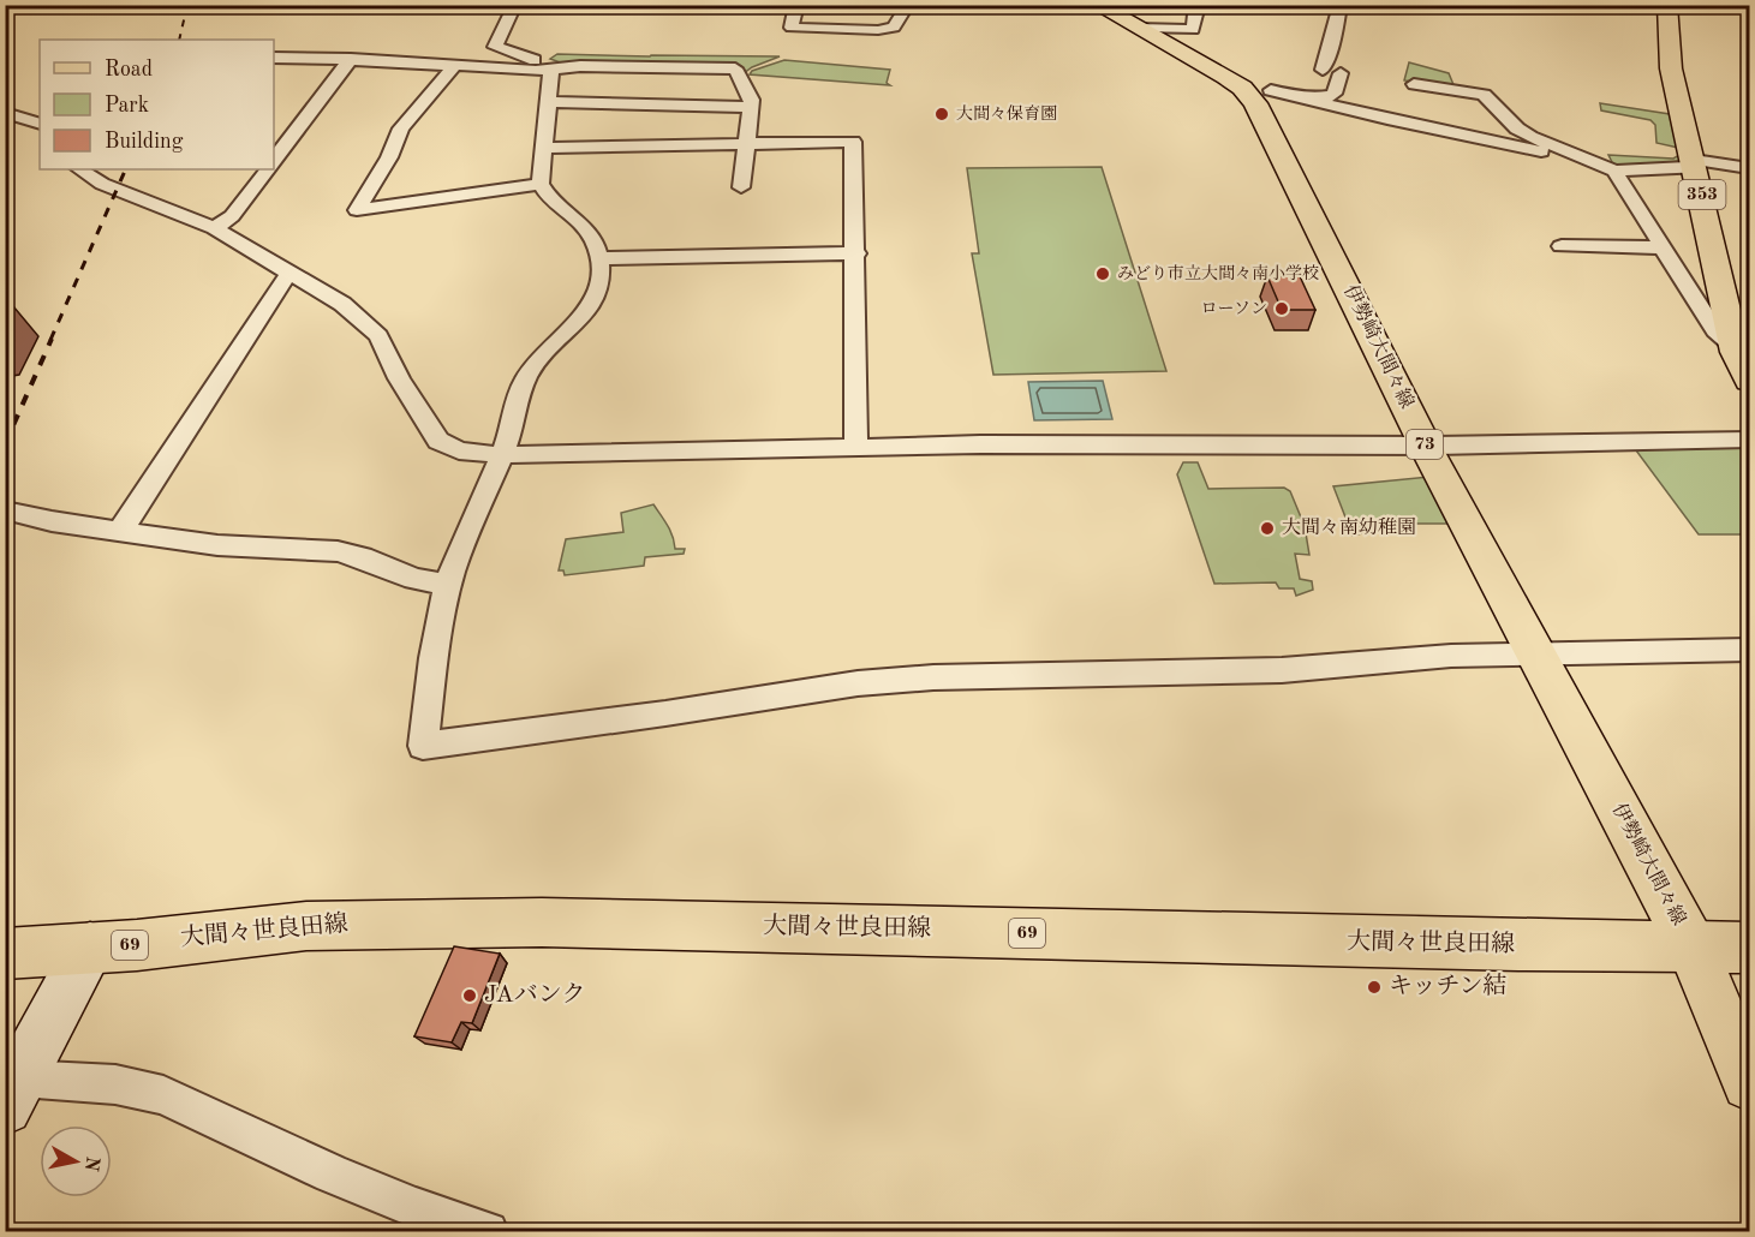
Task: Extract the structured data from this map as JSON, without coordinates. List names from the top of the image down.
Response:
{
  "streets": {
    "main road": [
      "353",
      "伊勢崎大間々線",
      "73",
      "大間々世良田線",
      "69"
    ]
  },
  "crossings": [
    ["伊勢崎大間々線", "大間々世良田線"]
  ],
  "places": [
    "大間々保育園",
    "みどり市立大間々南小学校",
    "ローソン",
    "大間々南幼稚園",
    "キッチン結",
    "JAバンク"
  ],
  "legend": ["Road", "Park", "Building"],
  "north": "right"
}
